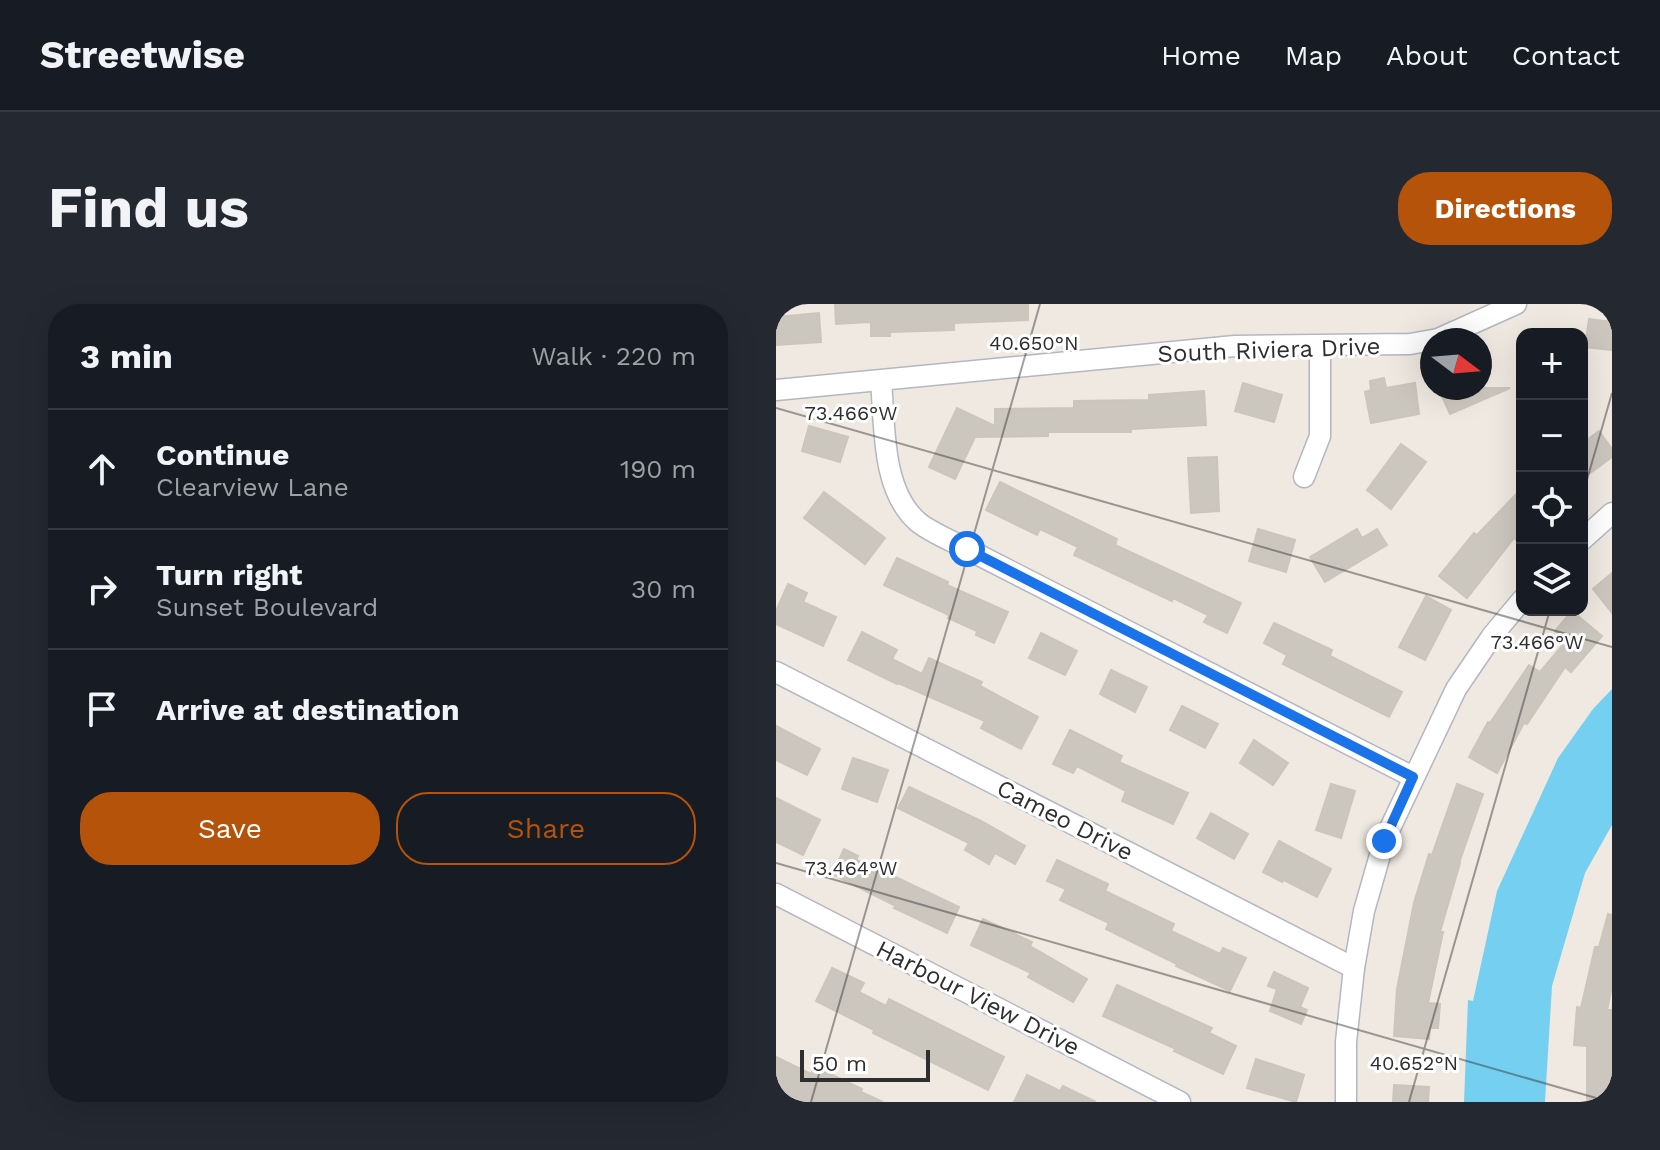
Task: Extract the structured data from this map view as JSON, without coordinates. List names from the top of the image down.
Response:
{
  "streets": {
    "street": ["South Riviera Drive", "Cameo Drive", "Harbour View Drive"]
  },
  "scale_bar": "50 m",
  "north": "right",
  "page": {
    "header": "Streetwise",
    "nav": [
      "Home",
      "Map",
      "About",
      "Contact"
    ],
    "buttons": [
      "Directions",
      ["Save", "Share"]
    ],
    "title": "Find us",
    "heading": ["3 min", "Walk · 220 m"],
    "map_buttons": ["+", "−"],
    "list": [
      ["Continue", "Clearview Lane", "190 m"],
      ["Turn right", "Sunset Boulevard", "30 m"],
      "Arrive at destination"
    ],
    "scale": "50 m"
  },
  "coordinates": [
    "40.650°N",
    "73.466°W",
    "73.464°W",
    "40.652°N"
  ]
}
